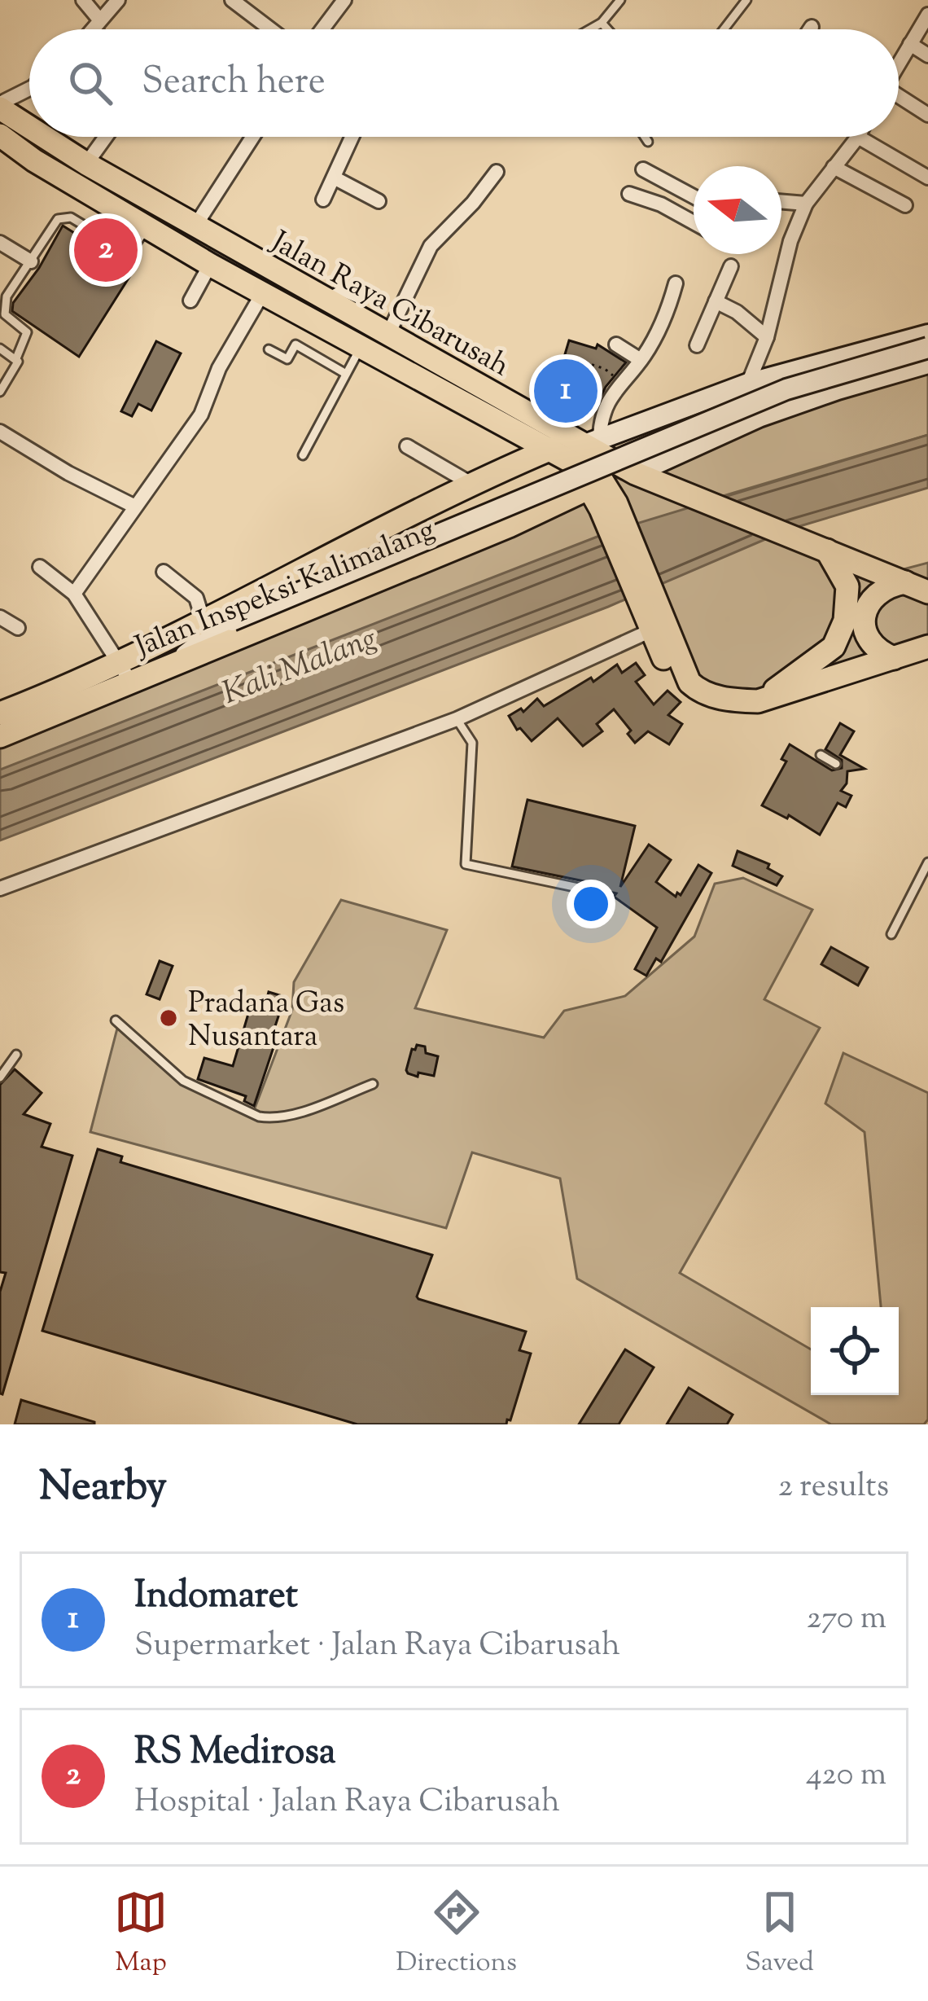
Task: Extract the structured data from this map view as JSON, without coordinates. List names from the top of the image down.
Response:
{
  "streets": {
    "main road": ["Jalan Raya Cibarusah", "Jalan Inspeksi Kalimalang"]
  },
  "crossings": [
    ["Jalan Raya Cibarusah", "Jalan Inspeksi Kalimalang"]
  ],
  "water": ["Kali Malang"],
  "places": ["Pradana Gas Nusantara"],
  "north": "left",
  "page": {
    "search": "Search here",
    "pins": ["2", "1"],
    "heading": ["Nearby", "2 results"],
    "list": [
      {
        "mark": "1",
        "name": "Indomaret",
        "note": "Supermarket · Jalan Raya Cibarusah",
        "value": "270 m"
      },
      {
        "mark": "2",
        "name": "RS Medirosa",
        "note": "Hospital · Jalan Raya Cibarusah",
        "value": "420 m"
      }
    ],
    "nav": ["Map", "Directions", "Saved"]
  }
}
